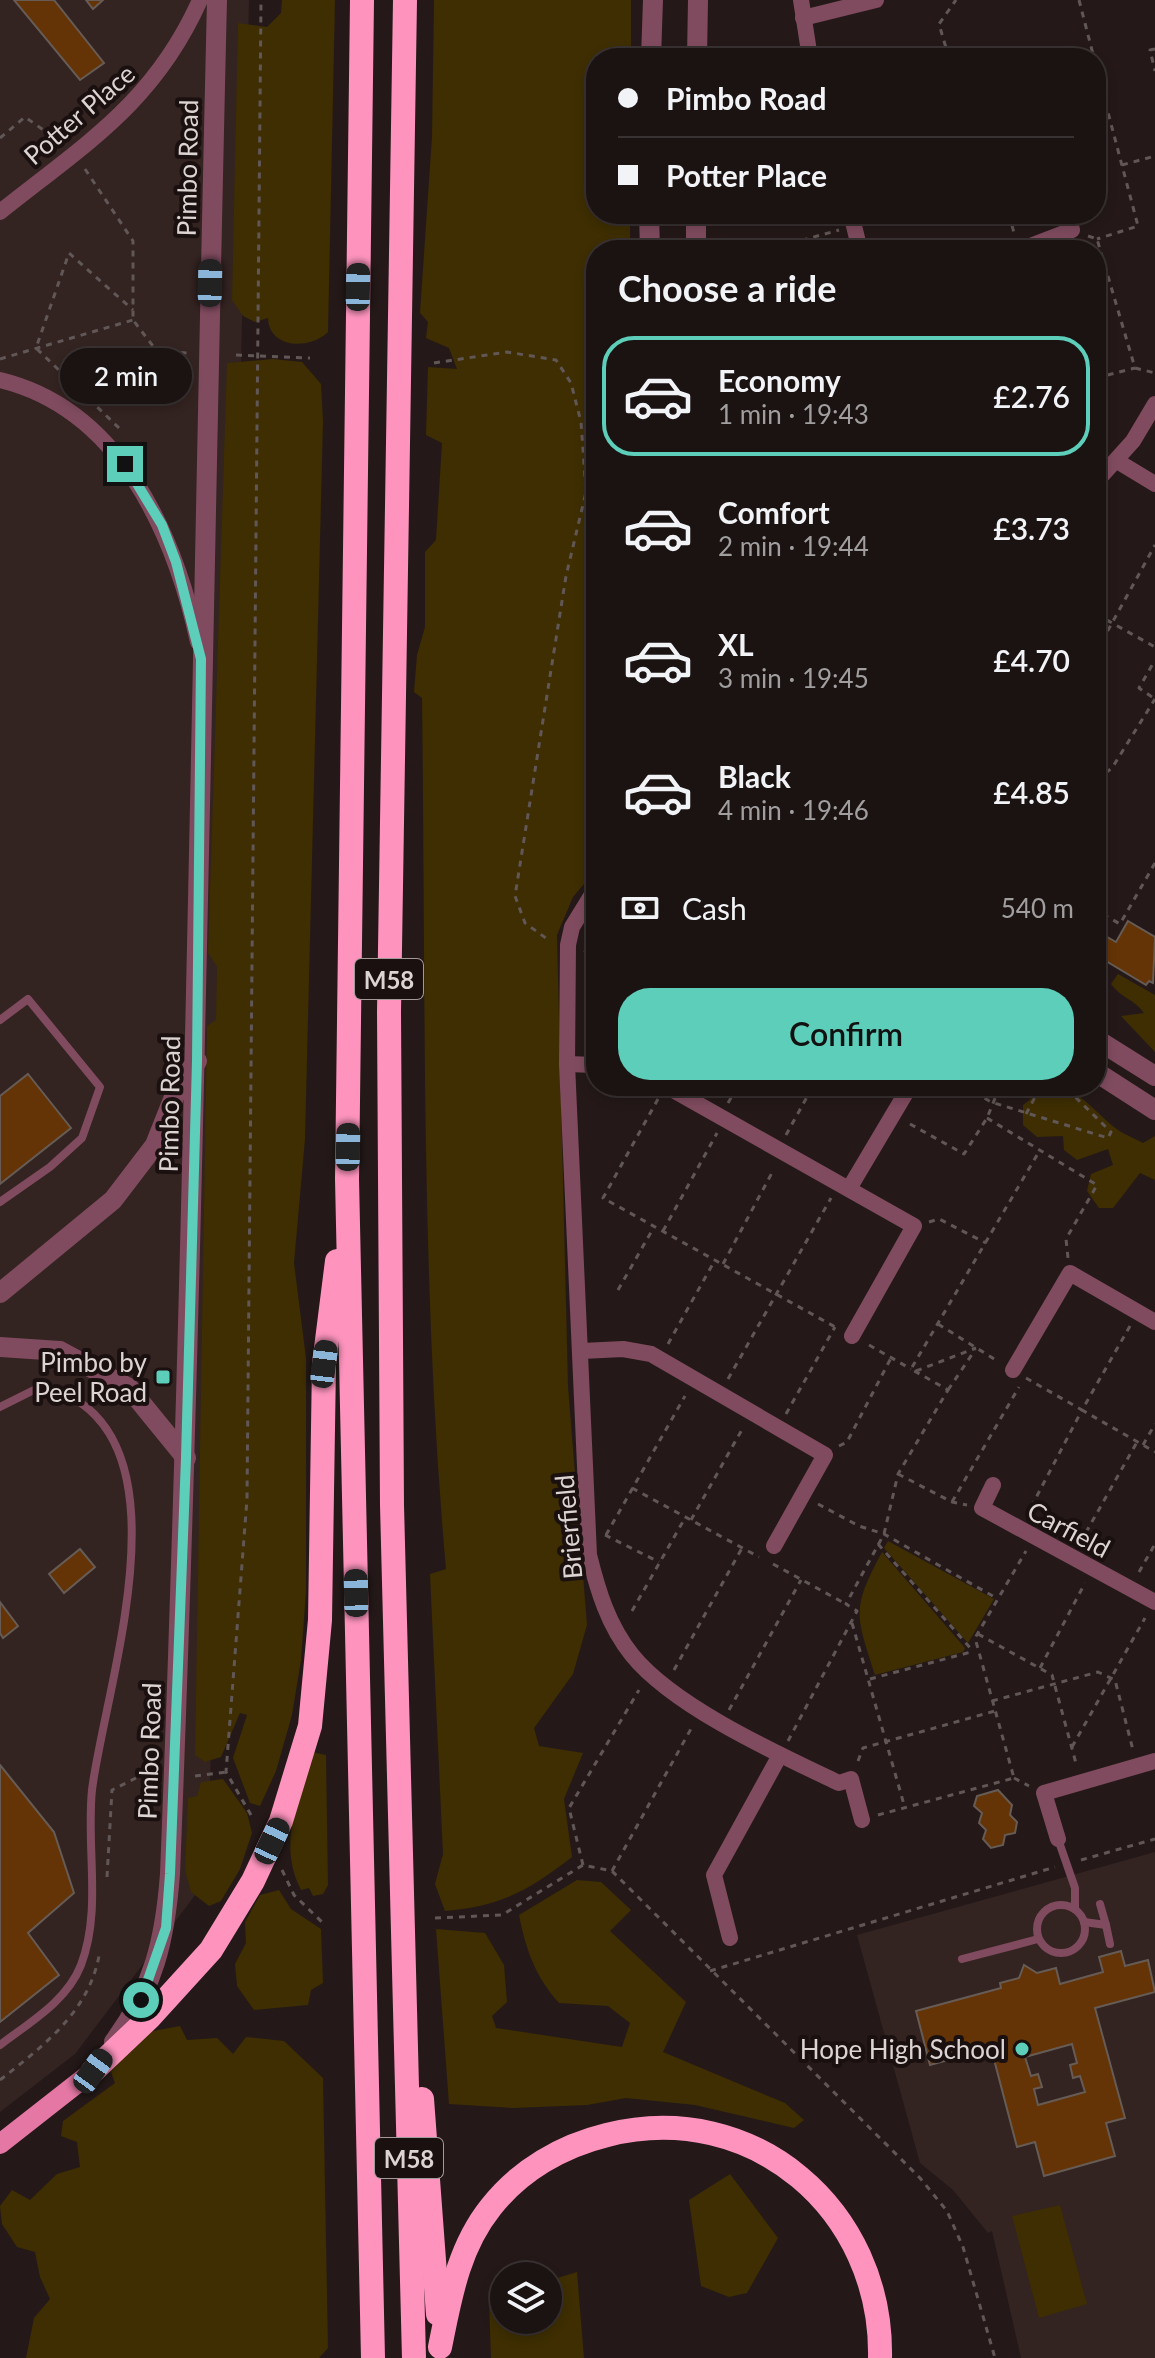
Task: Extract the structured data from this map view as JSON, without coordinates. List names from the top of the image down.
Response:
{
  "streets": {
    "highway": ["M58"],
    "main road": ["Pimbo Road"],
    "street": ["Potter Place", "Brierfield", "Carfield"]
  },
  "places": {
    "transit": ["Pimbo by Peel Road"],
    "other": ["Hope High School"]
  },
  "page": {
    "banner": ["Pimbo Road", "Potter Place"],
    "heading": "Choose a ride",
    "list": [
      {
        "name": "Economy",
        "note": "1 min · 19:43",
        "value": "£2.76"
      },
      {
        "name": "Comfort",
        "note": "2 min · 19:44",
        "value": "£3.73"
      },
      {
        "name": "XL",
        "note": "3 min · 19:45",
        "value": "£4.70"
      },
      {
        "name": "Black",
        "note": "4 min · 19:46",
        "value": "£4.85"
      }
    ],
    "bubble": "2 min",
    "pay": ["Cash", "540 m"],
    "buttons": "Confirm"
  }
}
